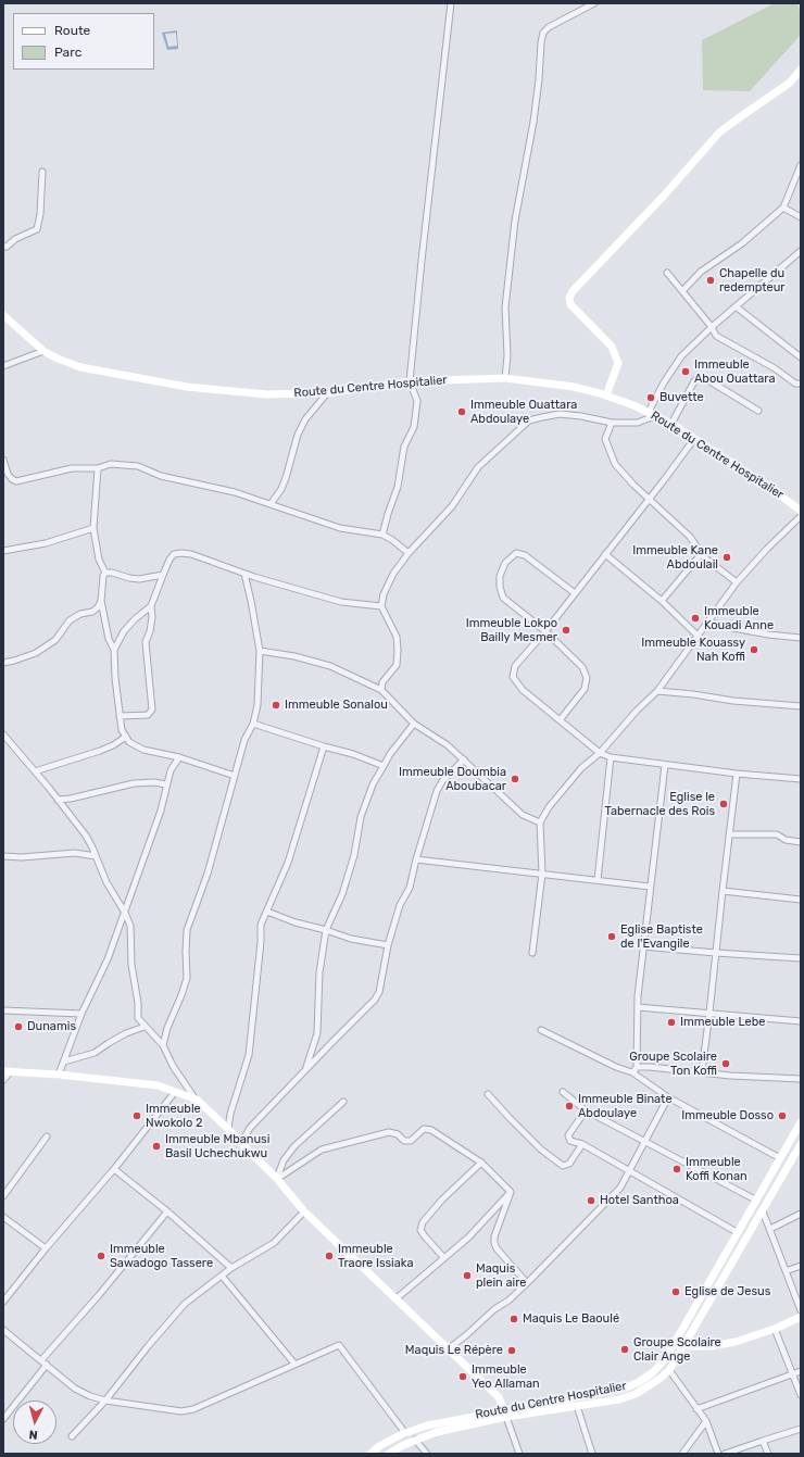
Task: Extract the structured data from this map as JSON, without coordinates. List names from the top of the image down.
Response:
{
  "streets": {
    "street": ["Route du Centre Hospitalier"]
  },
  "places": [
    "Chapelle du redempteur",
    "Immeuble Abou Ouattara",
    "Buvette",
    "Immeuble Ouattara Abdoulaye",
    "Immeuble Kane Abdoulail",
    "Immeuble Kouadi Anne",
    "Immeuble Lokpo Bailly Mesmer",
    "Immeuble Kouassy Nah Koffi",
    "Immeuble Sonalou",
    "Immeuble Doumbia Aboubacar",
    "Eglise le Tabernacle des Rois",
    "Eglise Baptiste de l'Evangile",
    "Immeuble Lebe",
    "Dunamis",
    "Groupe Scolaire Ton Koffi",
    "Immeuble Binate Abdoulaye",
    "Immeuble Nwokolo 2",
    "Immeuble Dosso",
    "Immeuble Mbanusi Basil Uchechukwu",
    "Immeuble Koffi Konan",
    "Hotel Santhoa",
    "Immeuble Sawadogo Tassere",
    "Immeuble Traore Issiaka",
    "Maquis plein aire",
    "Eglise de Jesus",
    "Maquis Le Baoulé",
    "Groupe Scolaire Clair Ange",
    "Maquis Le Répère",
    "Immeuble Yeo Allaman"
  ],
  "legend": ["Route", "Parc"],
  "north": "bottom"
}
